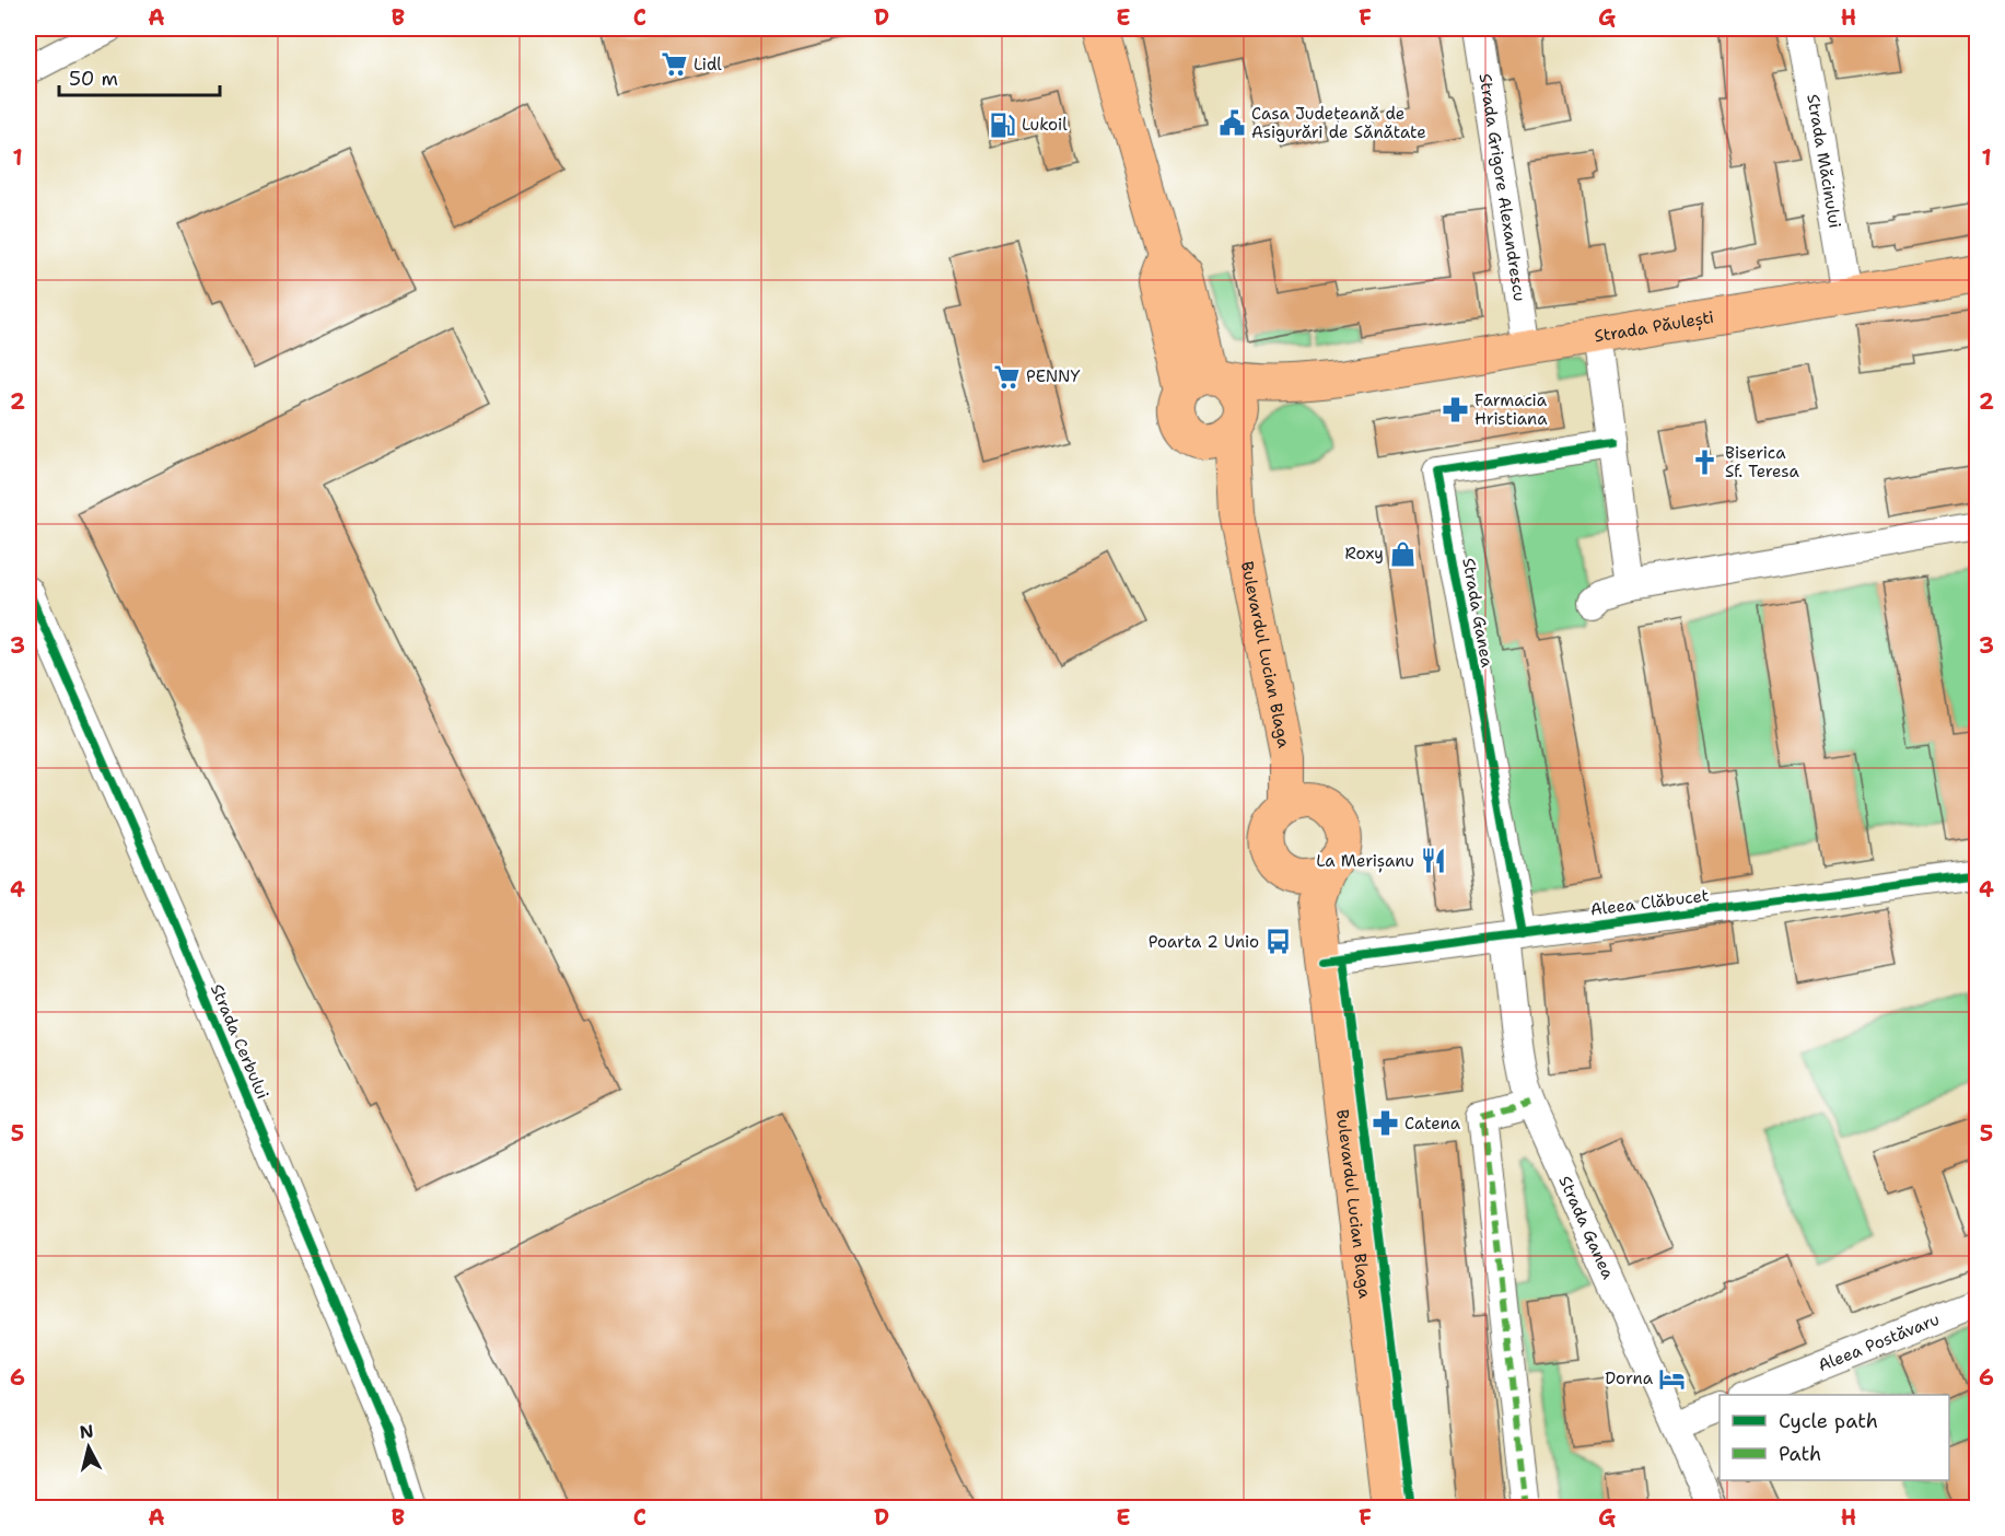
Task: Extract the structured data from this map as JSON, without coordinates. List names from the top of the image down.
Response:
{
  "streets": {
    "main road": ["Strada Păulești", "Bulevardul Lucian Blaga"],
    "street": [
      "Strada Măcinului",
      "Strada Grigore Alexandrescu",
      "Strada Ganea",
      "Aleea Clăbucet",
      "Strada Cerbului",
      "Aleea Postăvaru"
    ]
  },
  "crossings": [
    ["Strada Măcinului", "Strada Păulești"],
    ["Strada Grigore Alexandrescu", "Strada Păulești"],
    ["Strada Păulești", "Bulevardul Lucian Blaga"],
    ["Strada Ganea", "Aleea Clăbucet"],
    ["Bulevardul Lucian Blaga", "Aleea Clăbucet"]
  ],
  "places": {
    "supermarket": ["Lidl", "PENNY"],
    "public building": ["Casa Județeană de Asigurări de Sănătate"],
    "fuel station": ["Lukoil"],
    "pharmacy": ["Farmacia Hristiana", "Catena"],
    "church": ["Biserica Sf. Teresa"],
    "shop": ["Roxy"],
    "restaurant": ["La Merișanu"],
    "bus stop": ["Poarta 2 Unio"],
    "hotel": ["Dorna"]
  },
  "legend": ["Cycle path", "Path"],
  "scale_bar": "50 m",
  "north": "top",
  "grid": {
    "columns": [
      "A",
      "B",
      "C",
      "D",
      "E",
      "F",
      "G",
      "H"
    ],
    "rows": [
      "1",
      "2",
      "3",
      "4",
      "5",
      "6"
    ]
  }
}
